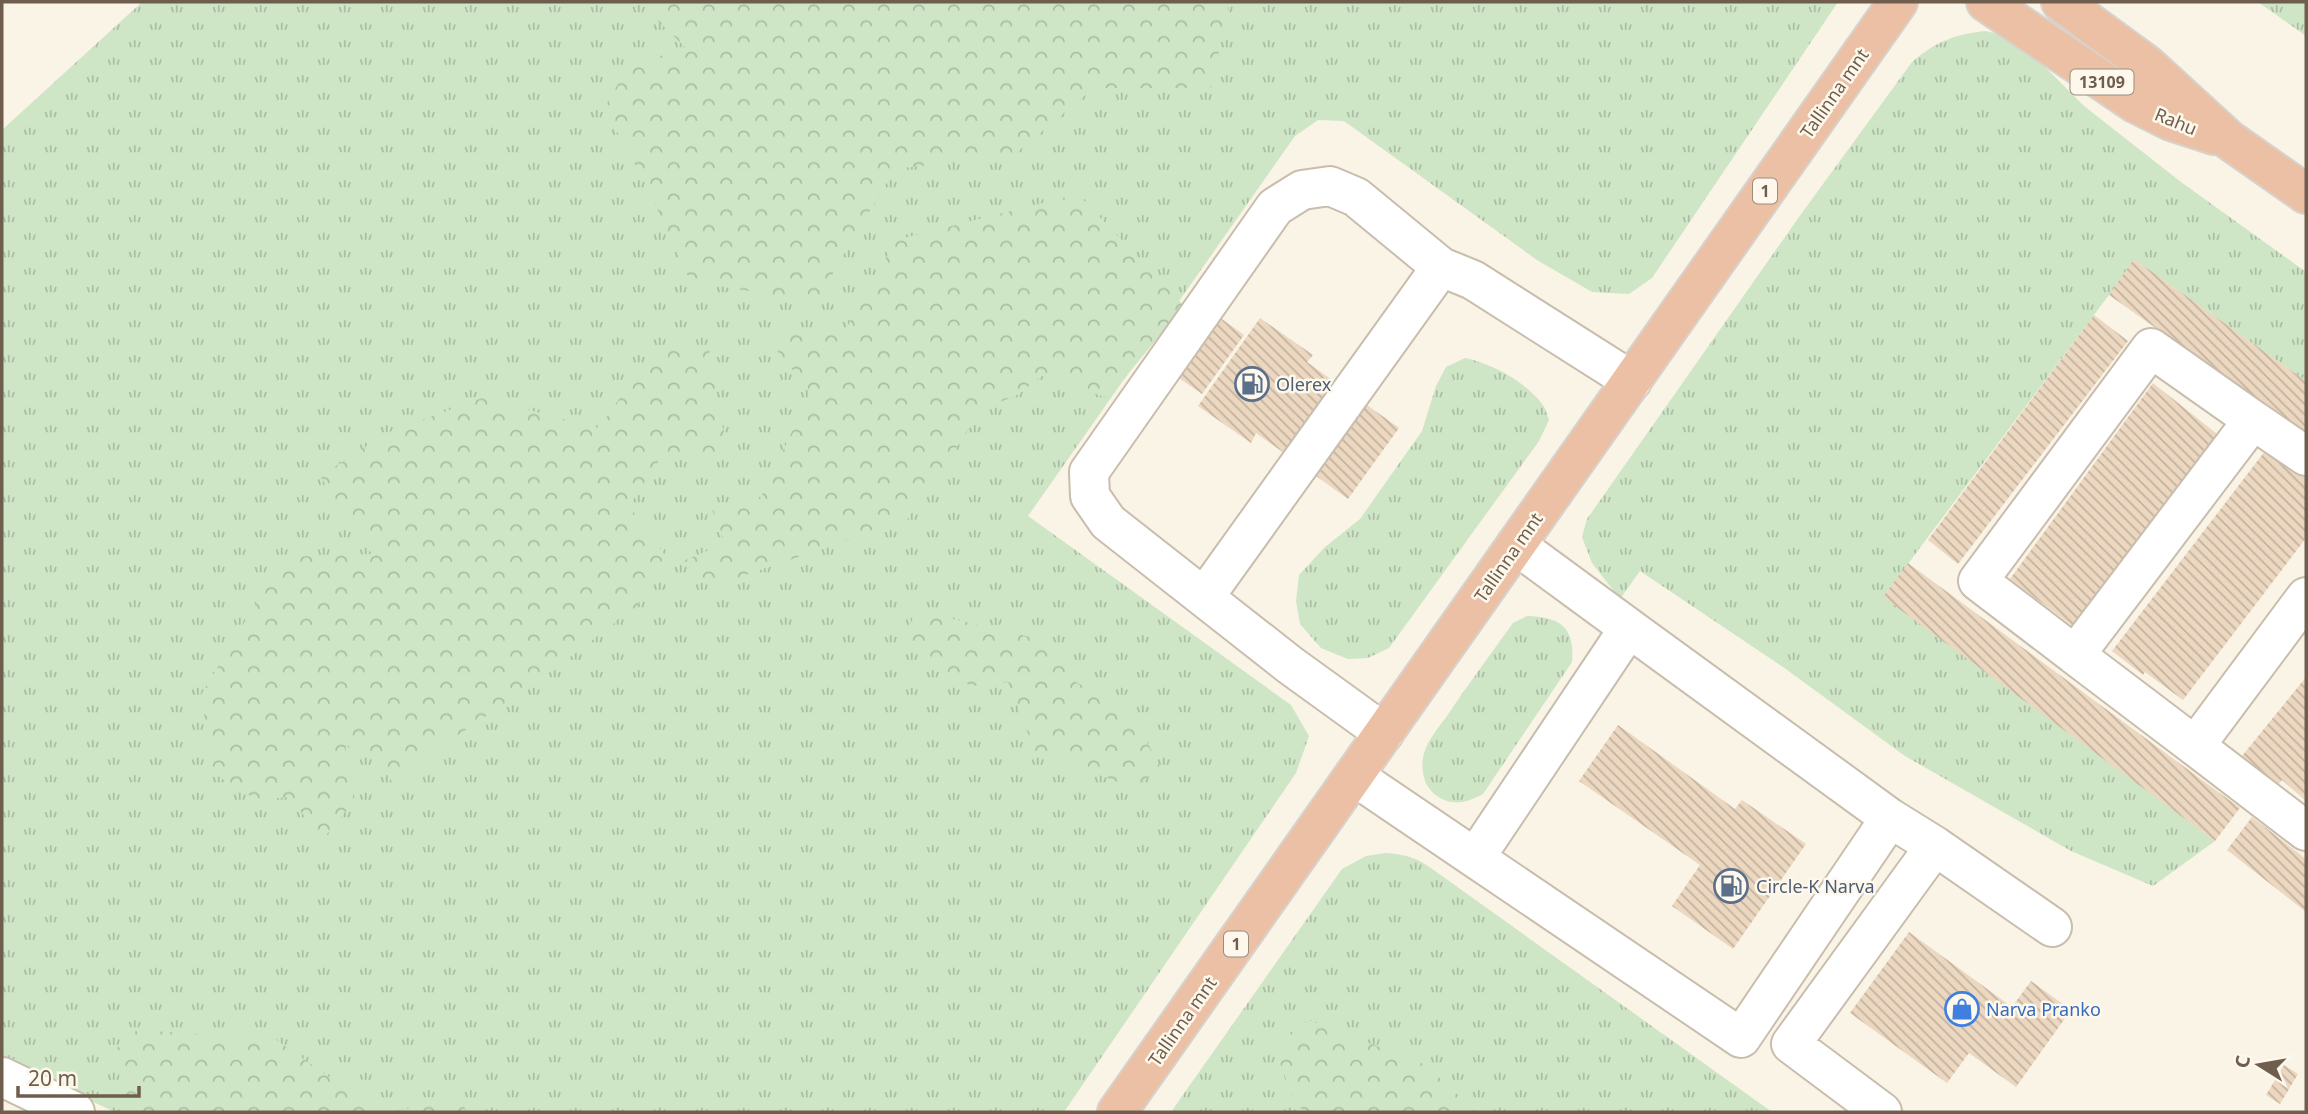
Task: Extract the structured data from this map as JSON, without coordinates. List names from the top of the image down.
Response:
{
  "streets": {
    "highway": [
      "13109",
      "Tallinna mnt",
      "Rahu",
      "1"
    ]
  },
  "places": {
    "fuel station": ["Olerex", "Circle-K Narva"],
    "shop": ["Narva Pranko"]
  },
  "scale_bar": "20 m",
  "north": "left"
}
